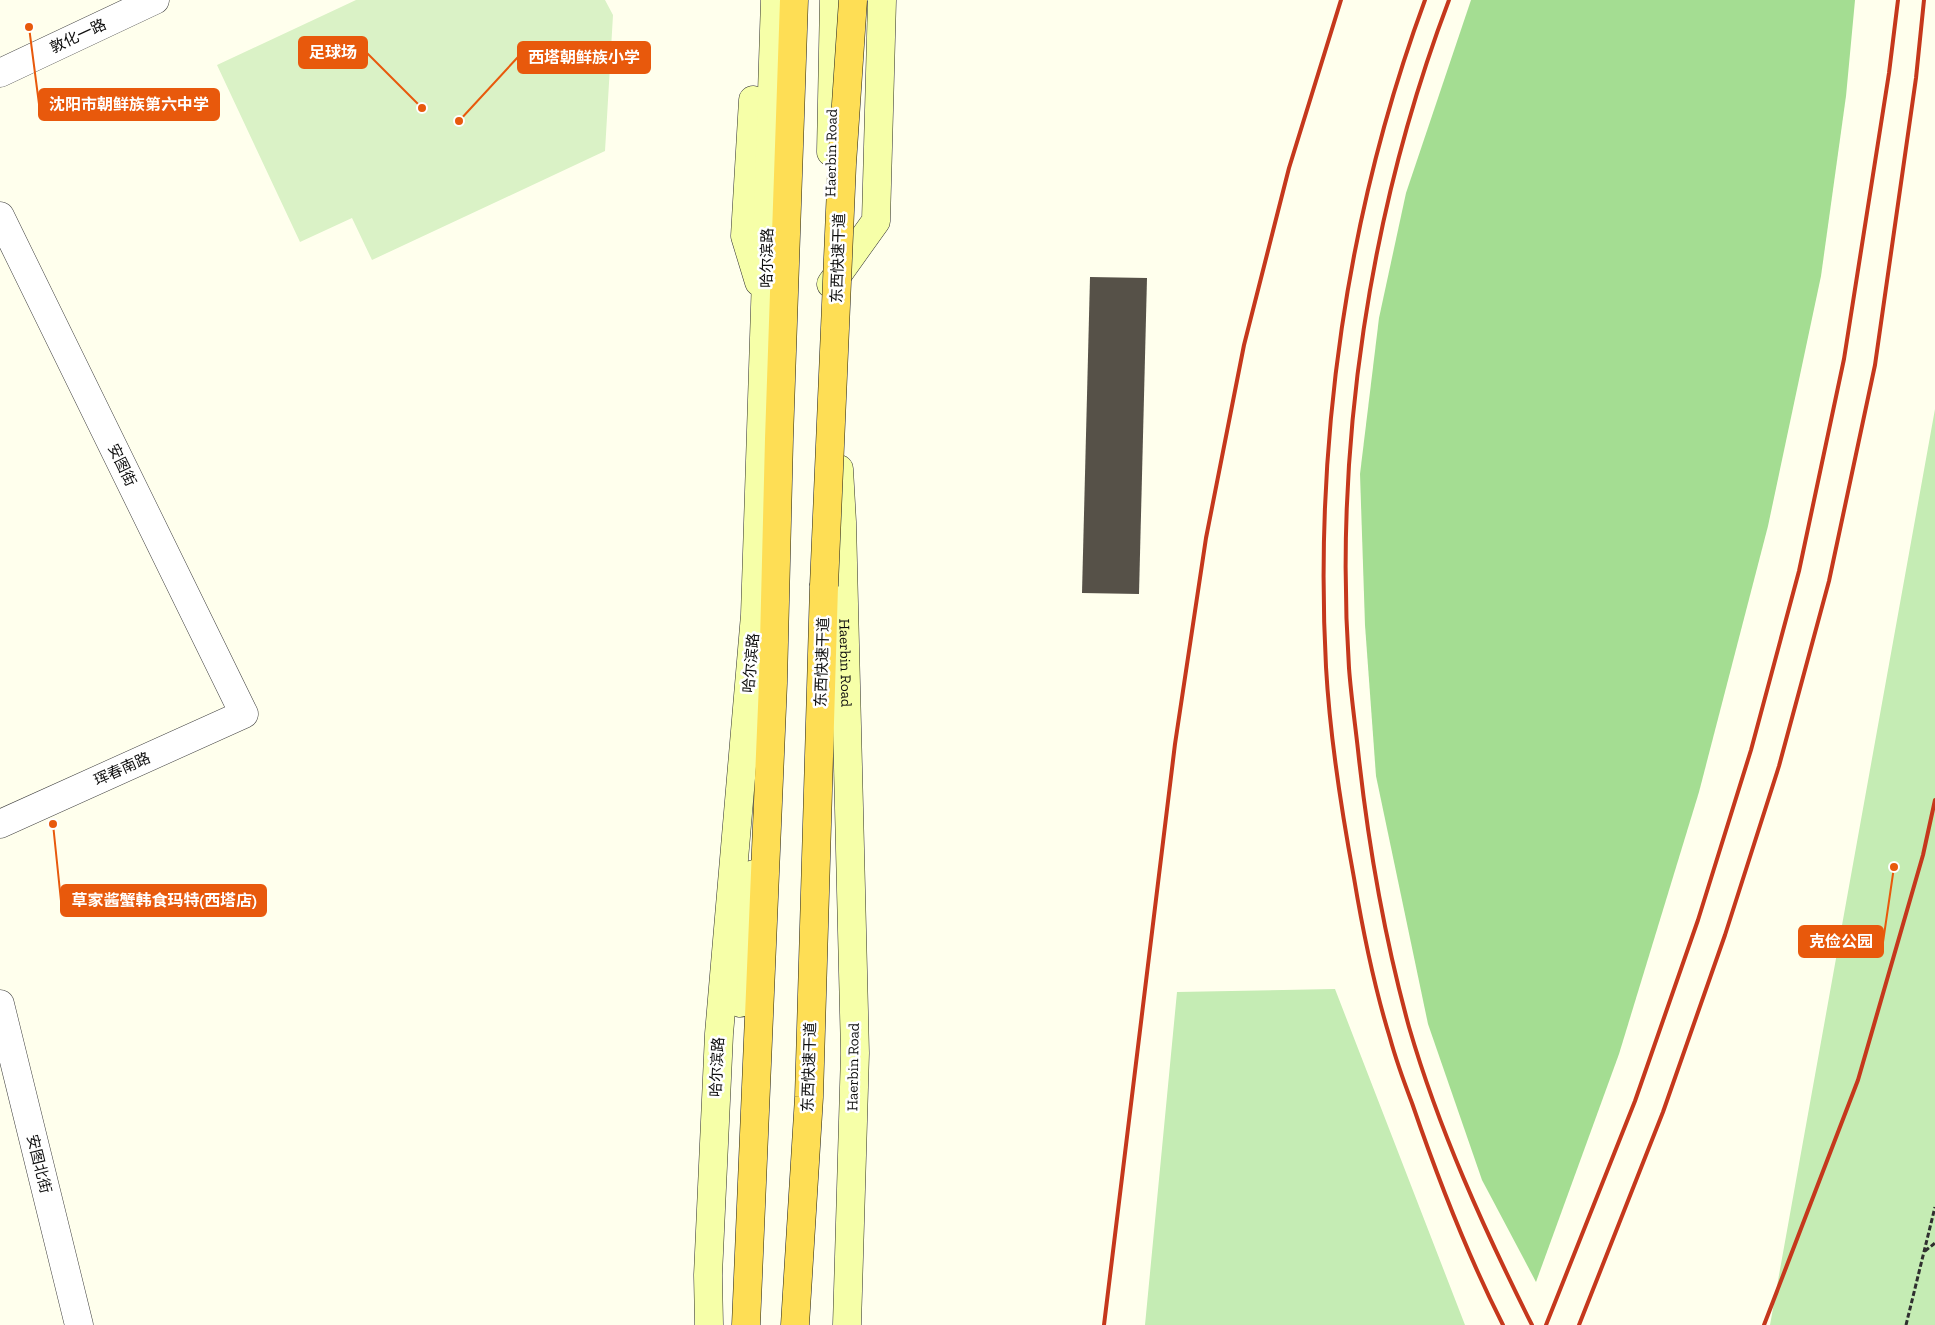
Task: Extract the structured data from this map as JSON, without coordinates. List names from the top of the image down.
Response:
{
  "streets": {
    "highway": ["东西快速干道"],
    "main road": ["Haerbin Road", "哈尔滨路"],
    "street": [
      "敦化一路",
      "安图街",
      "珲春南路",
      "安图北街"
    ]
  },
  "crossings": [
    ["安图街", "珲春南路"]
  ],
  "places": [
    "沈阳市朝鲜族第六中学",
    "足球场",
    "西塔朝鲜族小学",
    "草家酱蟹韩食玛特(西塔店)",
    "克俭公园"
  ]
}
